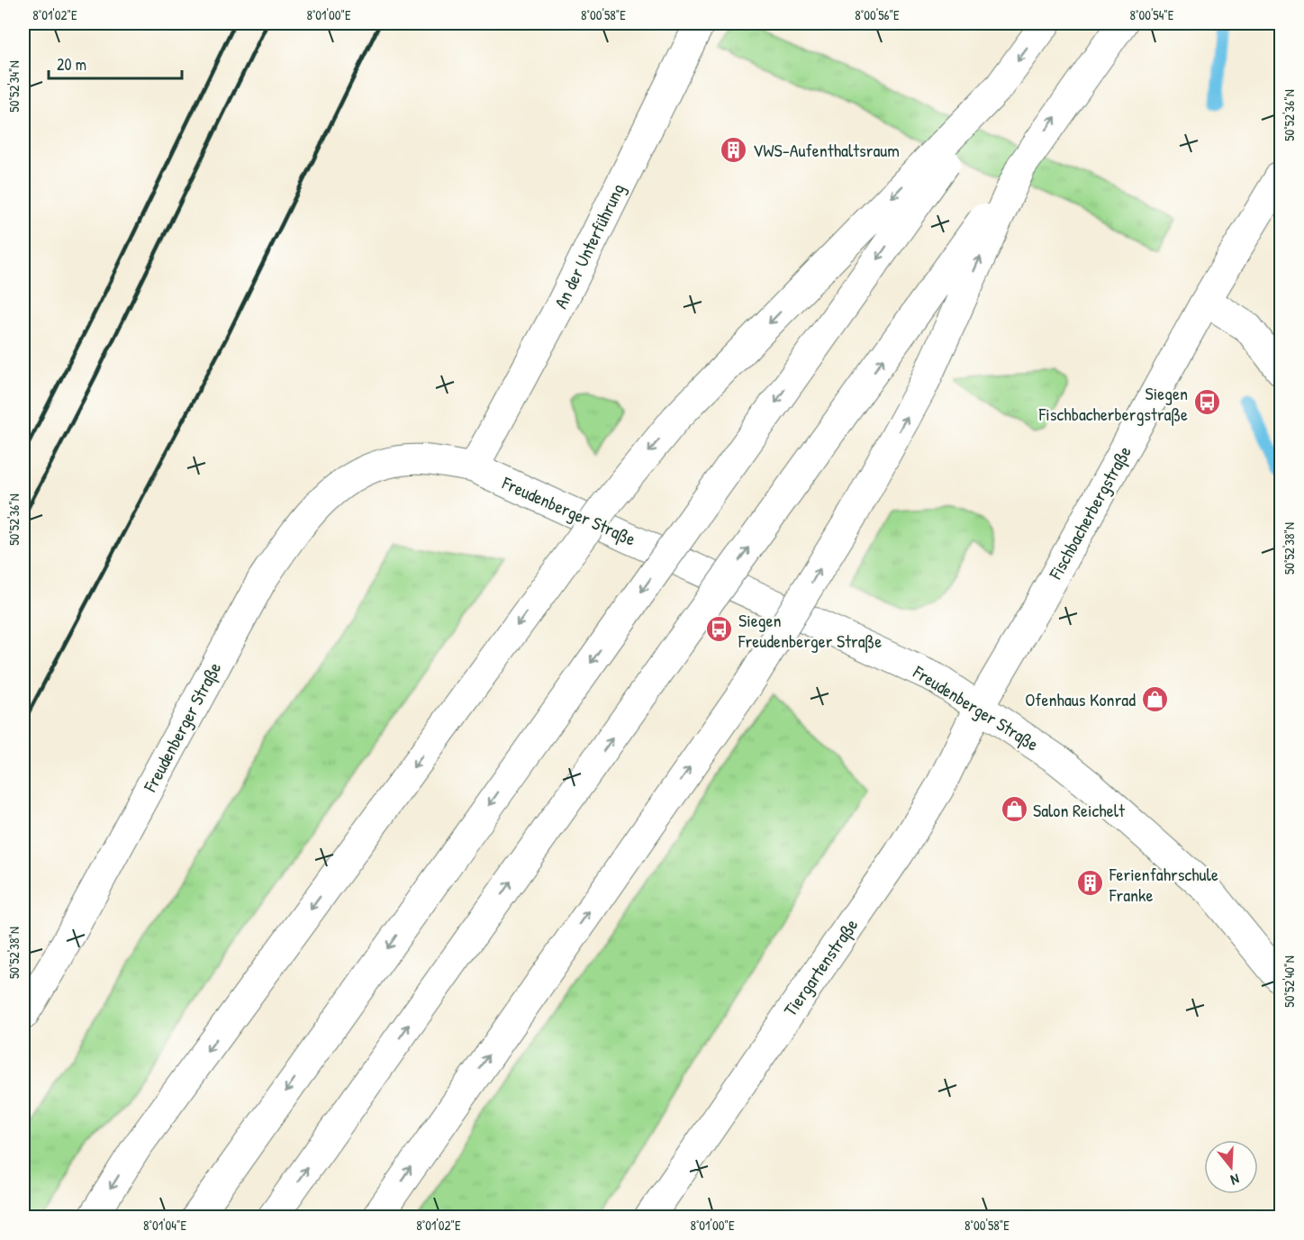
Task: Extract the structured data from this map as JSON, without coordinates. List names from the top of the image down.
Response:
{
  "streets": {
    "main road": [
      "An der Unterführung",
      "Freudenberger Straße",
      "Fischbacherbergstraße",
      "Tiergartenstraße"
    ]
  },
  "crossings": [
    ["An der Unterführung", "Freudenberger Straße"],
    ["Freudenberger Straße", "Fischbacherbergstraße"],
    ["Freudenberger Straße", "Tiergartenstraße"],
    ["Fischbacherbergstraße", "Tiergartenstraße"]
  ],
  "places": {
    "building": ["VWS-Aufenthaltsraum", "Ferienfahrschule Franke"],
    "bus stop": ["Siegen Fischbacherbergstraße", "Siegen Freudenberger Straße"],
    "shop": ["Ofenhaus Konrad", "Salon Reichelt"]
  },
  "scale_bar": "20 m",
  "north": "bottom",
  "coordinates": [
    "8°01'02\"E",
    "8°01'00\"E",
    "8°00'58\"E",
    "8°00'56\"E",
    "8°00'54\"E",
    "50°52'34\"N",
    "50°52'36\"N",
    "50°52'38\"N",
    "50°52'40\"N",
    "8°01'04\"E"
  ]
}
